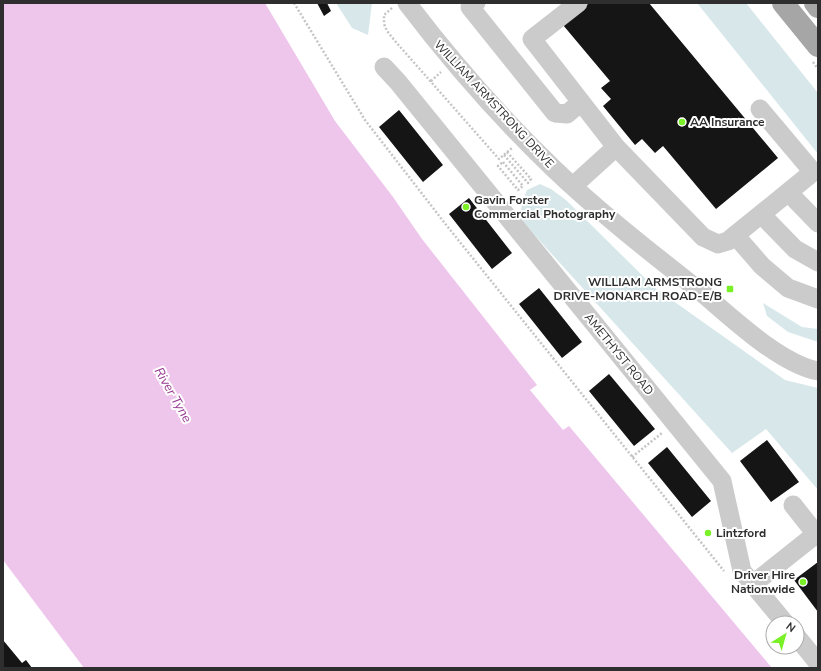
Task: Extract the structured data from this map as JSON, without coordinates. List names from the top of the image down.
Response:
{
  "streets": {
    "street": ["WILLIAM ARMSTRONG DRIVE", "AMETHYST ROAD"]
  },
  "water": ["River Tyne"],
  "places": {
    "other": [
      "AA Insurance",
      "Gavin Forster Commercial Photography",
      "Lintzford",
      "Driver Hire Nationwide"
    ],
    "transit": ["WILLIAM ARMSTRONG DRIVE-MONARCH ROAD-E/B"]
  },
  "north": "top right"
}
